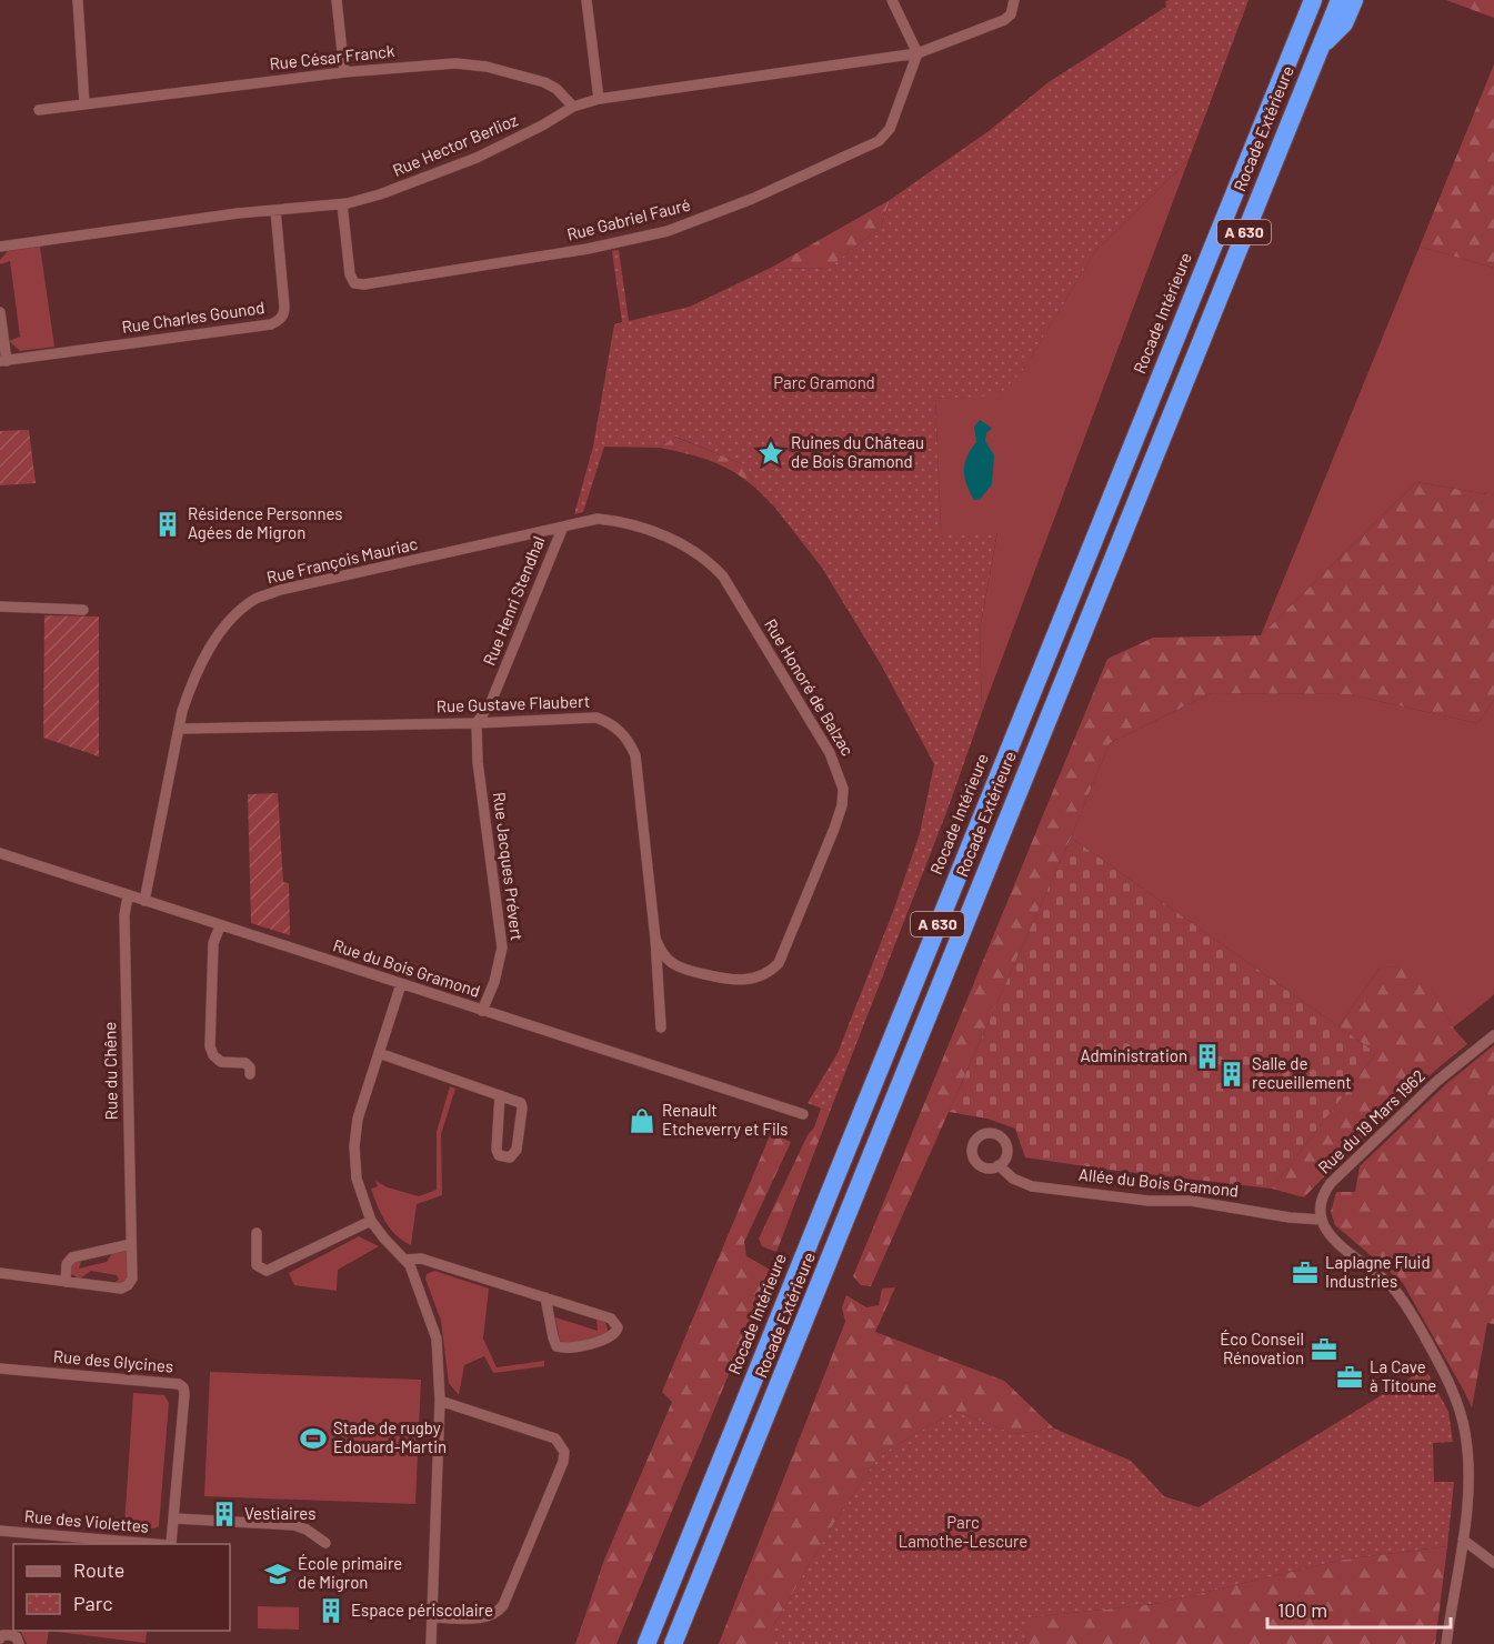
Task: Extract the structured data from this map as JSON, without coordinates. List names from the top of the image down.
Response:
{
  "streets": {
    "highway": ["Rocade Extérieure", "A 630", "Rocade Intérieure"],
    "street": [
      "Rue César Franck",
      "Rue Hector Berlioz",
      "Rue Gabriel Fauré",
      "Rue Charles Gounod",
      "Rue François Mauriac",
      "Rue Henri Stendhal",
      "Rue Honoré de Balzac",
      "Rue Gustave Flaubert",
      "Rue Jacques Prévert",
      "Rue du Bois Gramond",
      "Rue du Chêne",
      "Rue du 19 Mars 1962",
      "Allée du Bois Gramond",
      "Rue des Glycines",
      "Rue des Violettes"
    ]
  },
  "crossings": [
    ["Rue César Franck", "Rue Hector Berlioz"],
    ["Rue Hector Berlioz", "Rue Gabriel Fauré"],
    ["Rue Hector Berlioz", "Rue Charles Gounod"],
    ["Rue François Mauriac", "Rue Henri Stendhal"],
    ["Rue François Mauriac", "Rue Honoré de Balzac"],
    ["Rue François Mauriac", "Rue Gustave Flaubert"],
    ["Rue François Mauriac", "Rue du Bois Gramond"],
    ["Rue Henri Stendhal", "Rue Honoré de Balzac"],
    ["Rue Henri Stendhal", "Rue Gustave Flaubert"],
    ["Rue Henri Stendhal", "Rue Jacques Prévert"],
    ["Rue Honoré de Balzac", "Rue Gustave Flaubert"],
    ["Rue Gustave Flaubert", "Rue Jacques Prévert"],
    ["Rue Jacques Prévert", "Rue du Bois Gramond"],
    ["Rue du Bois Gramond", "Rue du Chêne"],
    ["Rue du 19 Mars 1962", "Allée du Bois Gramond"],
    ["Rue des Glycines", "Rue des Violettes"]
  ],
  "parks": ["Parc Gramond", "Parc Lamothe-Lescure"],
  "places": {
    "place": ["Ruines du Château de Bois Gramond"],
    "building": [
      "Résidence Personnes Agées de Migron",
      "Administration",
      "Salle de recueillement",
      "Vestiaires",
      "Espace périscolaire"
    ],
    "shop": ["Renault Etcheverry et Fils"],
    "office": ["Laplagne Fluid Industries", "Éco Conseil Rénovation", "La Cave à Titoune"],
    "sports": ["Stade de rugby Edouard-Martin"],
    "school or university": ["École primaire de Migron"]
  },
  "legend": ["Route", "Parc"],
  "scale_bar": "100 m"
}
